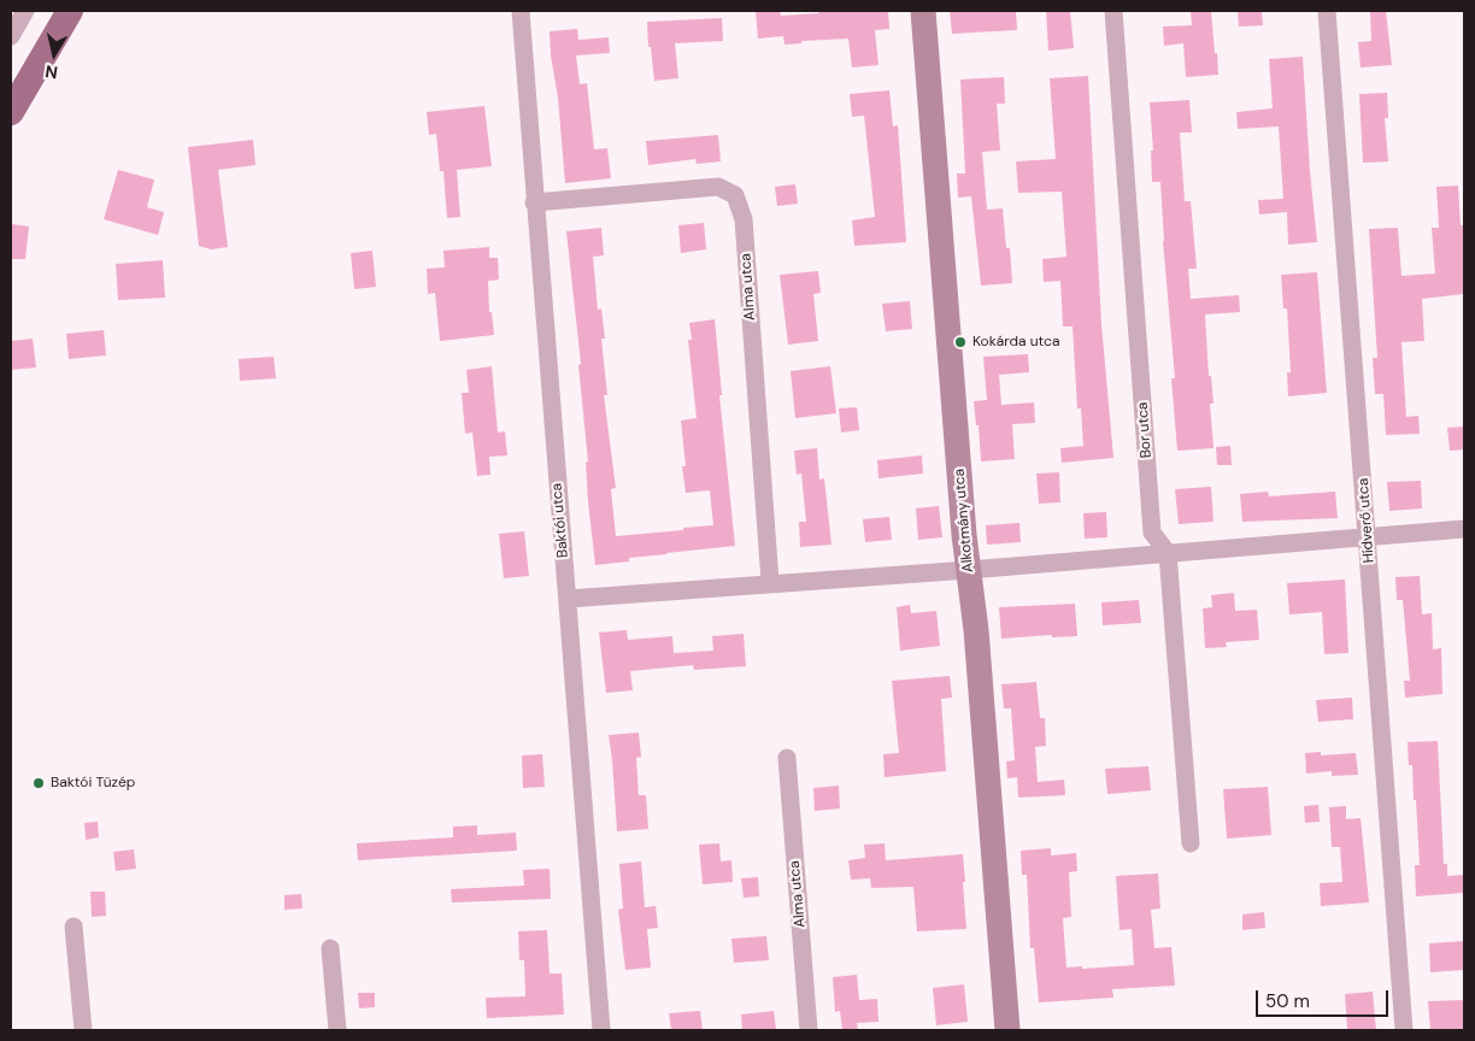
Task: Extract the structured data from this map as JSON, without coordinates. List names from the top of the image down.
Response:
{
  "streets": {
    "street": [
      "Alma utca",
      "Bor utca",
      "Baktói utca",
      "Alkotmány utca",
      "Hídverő utca"
    ]
  },
  "crossings": [
    ["Alma utca", "Baktói utca"]
  ],
  "places": ["Kokárda utca", "Baktói Tüzép"],
  "scale_bar": "50 m",
  "north": "bottom"
}
